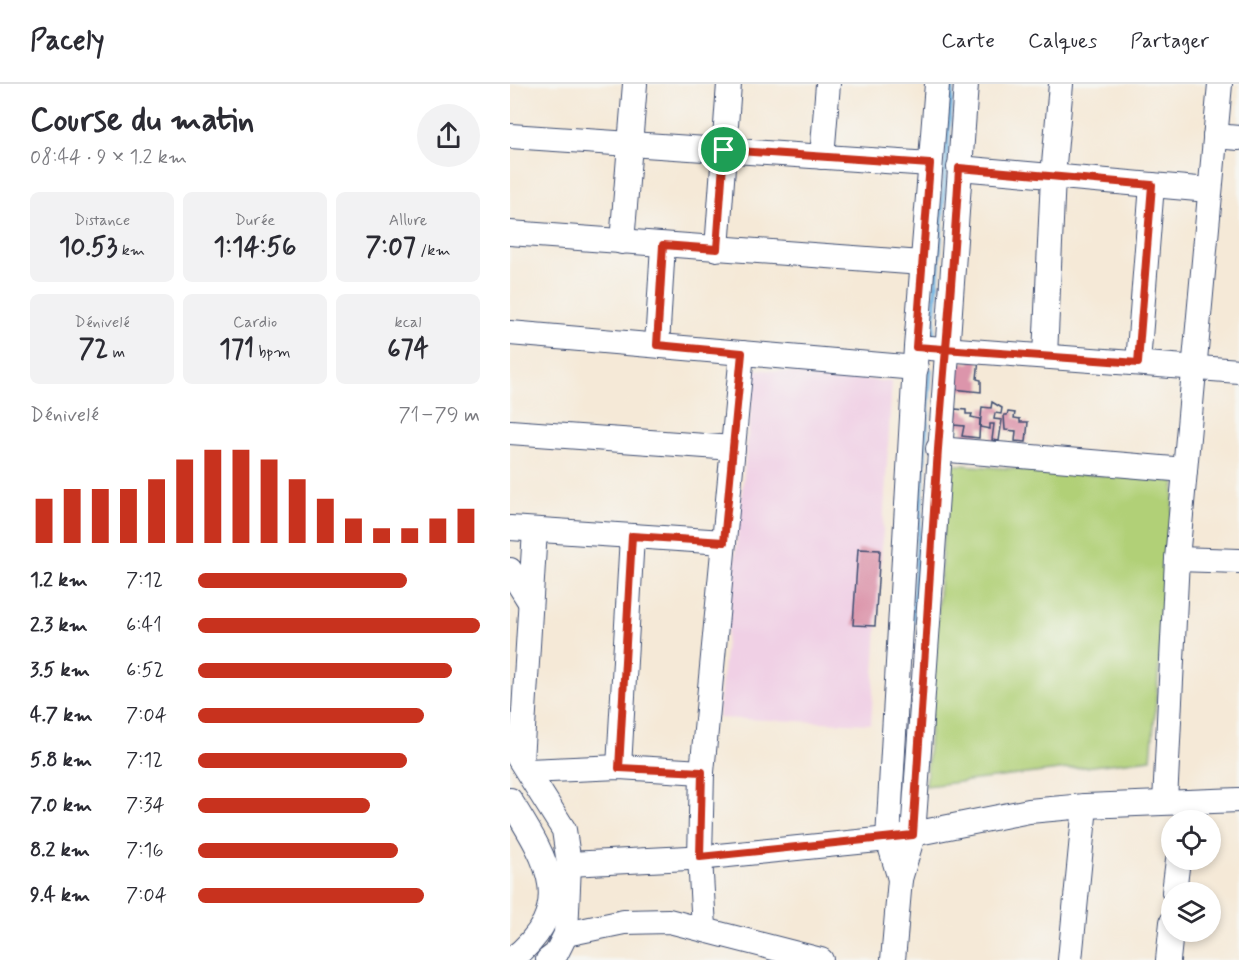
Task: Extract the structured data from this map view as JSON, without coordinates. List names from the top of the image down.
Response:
{
  "page": {
    "header": "Pacely",
    "nav": ["Carte", "Calques", "Partager"],
    "heading": ["Course du matin", "08:44 · 9 × 1.2 km"],
    "stats": [
      ["Distance", "10.53 km"],
      ["Durée", "1:14:56"],
      ["Allure", "7:07 /km"],
      ["Dénivelé", "72 m"],
      ["Cardio", "171 bpm"],
      ["kcal", "674"]
    ],
    "chart": ["Dénivelé", "71–79 m"],
    "list": [
      {
        "name": "1.2 km",
        "note": "7:12"
      },
      {
        "name": "2.3 km",
        "note": "6:41"
      },
      {
        "name": "3.5 km",
        "note": "6:52"
      },
      {
        "name": "4.7 km",
        "note": "7:04"
      },
      {
        "name": "5.8 km",
        "note": "7:12"
      },
      {
        "name": "7.0 km",
        "note": "7:34"
      },
      {
        "name": "8.2 km",
        "note": "7:16"
      },
      {
        "name": "9.4 km",
        "note": "7:04"
      }
    ]
  }
}
